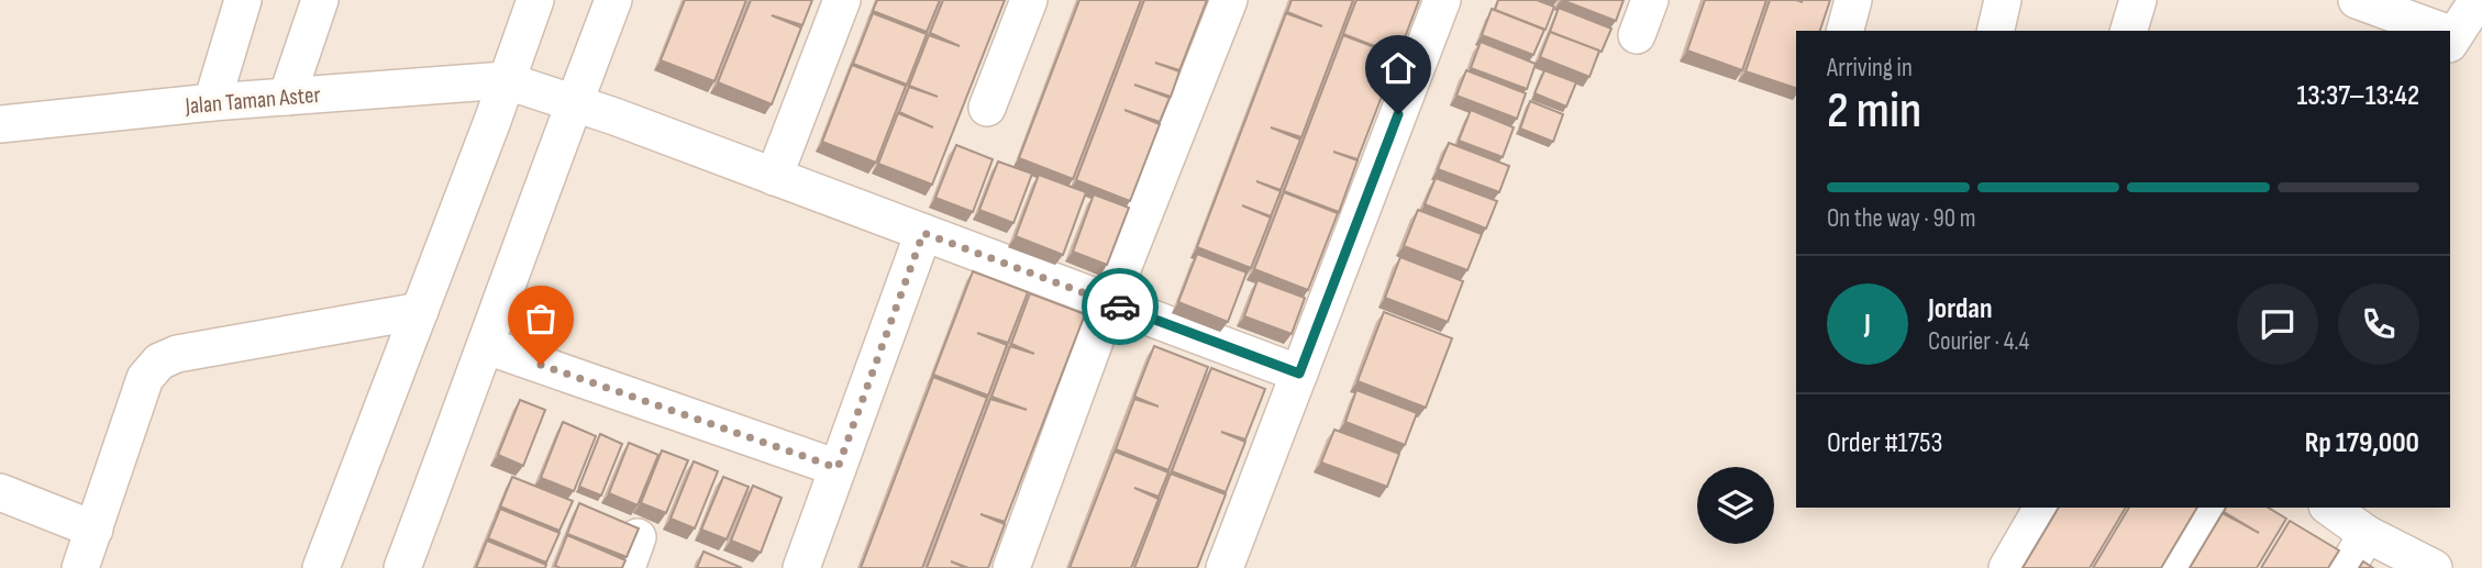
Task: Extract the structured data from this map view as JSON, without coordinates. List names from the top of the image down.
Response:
{
  "streets": {
    "street": ["Jalan Taman Aster"]
  },
  "page": {
    "heading": ["2 min", "Arriving in", "13:37–13:42"],
    "panel": [
      "Jordan",
      "Courier · 4.4",
      "Order #1753",
      "Rp 179,000"
    ],
    "bar": "On the way · 90 m",
    "round": "J"
  }
}
